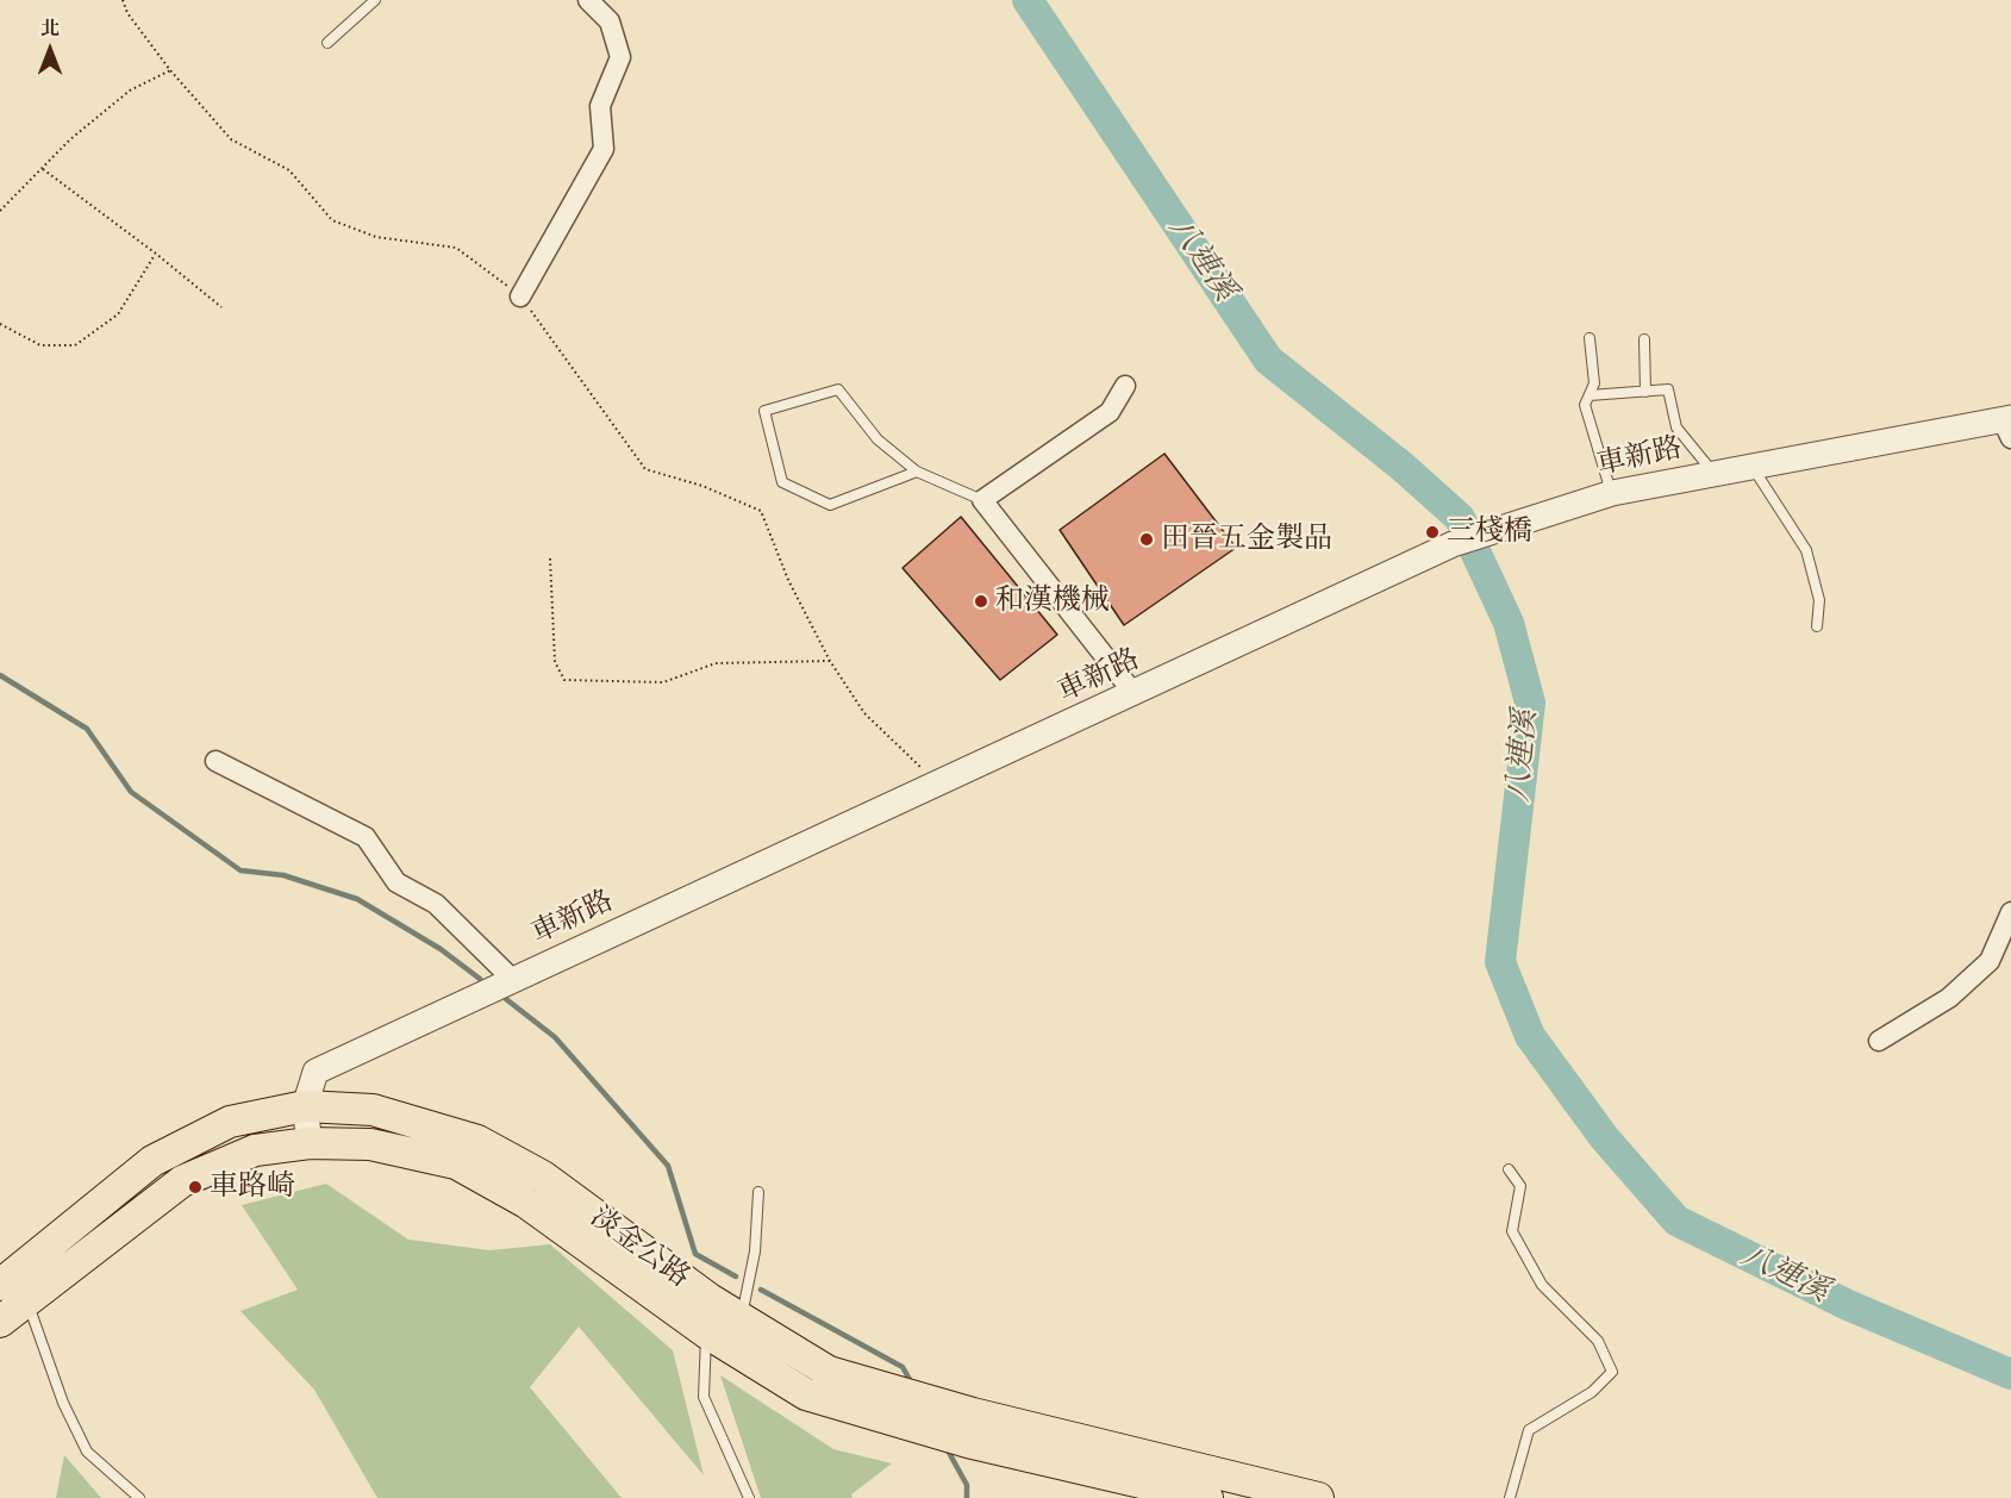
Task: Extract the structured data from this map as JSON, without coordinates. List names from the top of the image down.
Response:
{
  "streets": {
    "main road": ["淡金公路"],
    "street": ["車新路"]
  },
  "crossings": [
    ["車新路", "淡金公路"]
  ],
  "water": ["八連溪"],
  "places": [
    "三棧橋",
    "田晉五金製品",
    "和漢機械",
    "車路崎"
  ],
  "north": "top"
}
